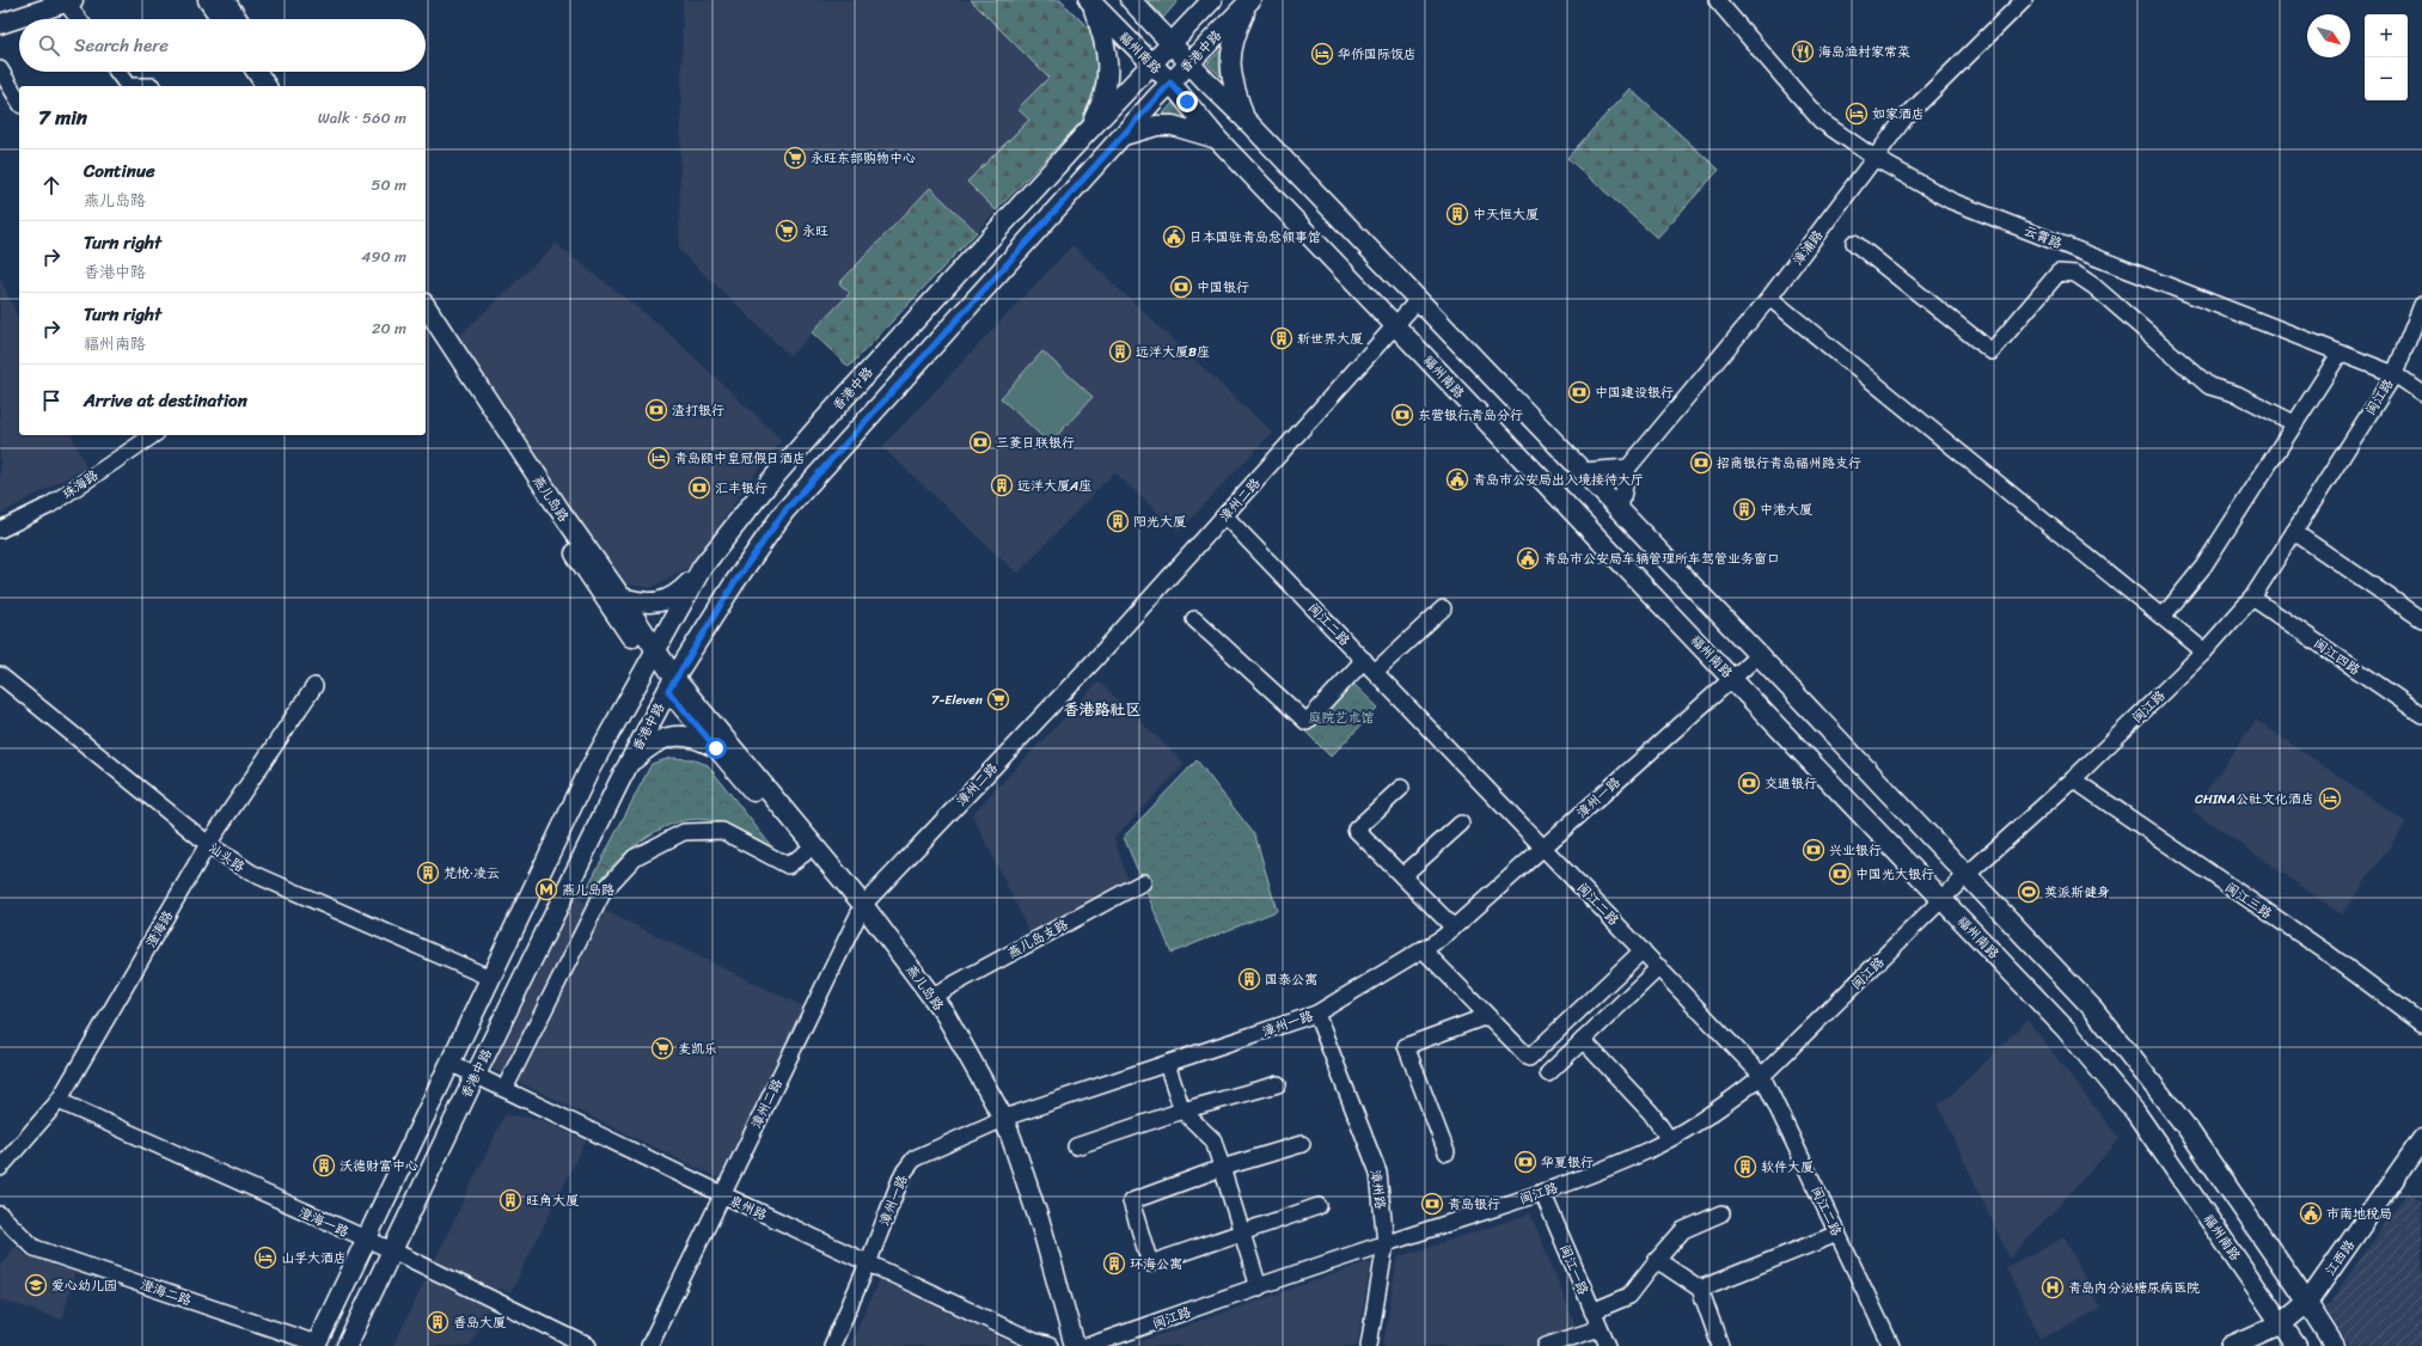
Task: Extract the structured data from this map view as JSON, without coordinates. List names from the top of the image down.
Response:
{
  "streets": {
    "main road": [
      "香港中路",
      "福州南路",
      "燕儿岛路",
      "江西路"
    ],
    "street": [
      "云霄路",
      "漳浦路",
      "闽江路",
      "珠海路",
      "漳州二路",
      "闽江二路",
      "闽江四路",
      "漳州一路",
      "汕头路",
      "闽江三路",
      "澄海路",
      "燕儿岛支路",
      "漳州路",
      "泉州路",
      "澄海一路",
      "闽江一路",
      "澄海二路"
    ]
  },
  "crossings": [
    ["香港中路", "福州南路"],
    ["香港中路", "燕儿岛路"],
    ["香港中路", "汕头路"],
    ["香港中路", "泉州路"],
    ["香港中路", "澄海一路"],
    ["香港中路", "澄海二路"],
    ["福州南路", "闽江路"],
    ["福州南路", "漳州二路"],
    ["福州南路", "漳州一路"],
    ["福州南路", "江西路"],
    ["云霄路", "漳浦路"],
    ["云霄路", "闽江路"],
    ["闽江路", "闽江二路"],
    ["闽江路", "闽江四路"],
    ["闽江路", "闽江三路"],
    ["闽江路", "漳州路"],
    ["闽江路", "闽江一路"],
    ["燕儿岛路", "漳州二路"],
    ["燕儿岛路", "漳州一路"],
    ["燕儿岛路", "燕儿岛支路"],
    ["漳州二路", "闽江二路"],
    ["漳州二路", "泉州路"],
    ["闽江二路", "漳州一路"],
    ["漳州一路", "漳州路"],
    ["漳州一路", "泉州路"],
    ["汕头路", "澄海路"],
    ["澄海路", "澄海一路"]
  ],
  "districts": ["香港路社区"],
  "parks": ["庭院艺术馆"],
  "places": {
    "restaurant": ["海岛渔村家常菜"],
    "hotel": [
      "华侨国际饭店",
      "如家酒店",
      "青岛颐中皇冠假日酒店",
      "CHINA公社文化酒店",
      "山孚大酒店"
    ],
    "supermarket": [
      "永旺东部购物中心",
      "永旺",
      "7-Eleven",
      "麦凯乐"
    ],
    "building": [
      "中天恒大厦",
      "新世界大厦",
      "远洋大厦B座",
      "远洋大厦A座",
      "中港大厦",
      "阳光大厦",
      "梵悦·凌云",
      "国泰公寓",
      "沃德财富中心",
      "软件大厦",
      "旺角大厦",
      "环海公寓",
      "香岛大厦"
    ],
    "public building": [
      "日本国驻青岛总领事馆",
      "青岛市公安局出入境接待大厅",
      "青岛市公安局车辆管理所车驾管业务窗口",
      "市南地税局"
    ],
    "bank": [
      "中国银行",
      "中国建设银行",
      "渣打银行",
      "东营银行青岛分行",
      "三菱日联银行",
      "招商银行青岛福州路支行",
      "汇丰银行",
      "交通银行",
      "兴业银行",
      "中国光大银行",
      "华夏银行",
      "青岛银行"
    ],
    "metro station": ["燕儿岛路"],
    "sports": ["英派斯健身"],
    "school or university": ["爱心幼儿园"],
    "hospital": ["青岛内分泌糖尿病医院"]
  },
  "north": "bottom right",
  "page": {
    "map_buttons": ["+", "−"],
    "search": "Search here",
    "heading": ["7 min", "Walk · 560 m"],
    "list": [
      ["Continue", "燕儿岛路", "50 m"],
      ["Turn right", "香港中路", "490 m"],
      ["Turn right", "福州南路", "20 m"],
      "Arrive at destination"
    ]
  }
}
